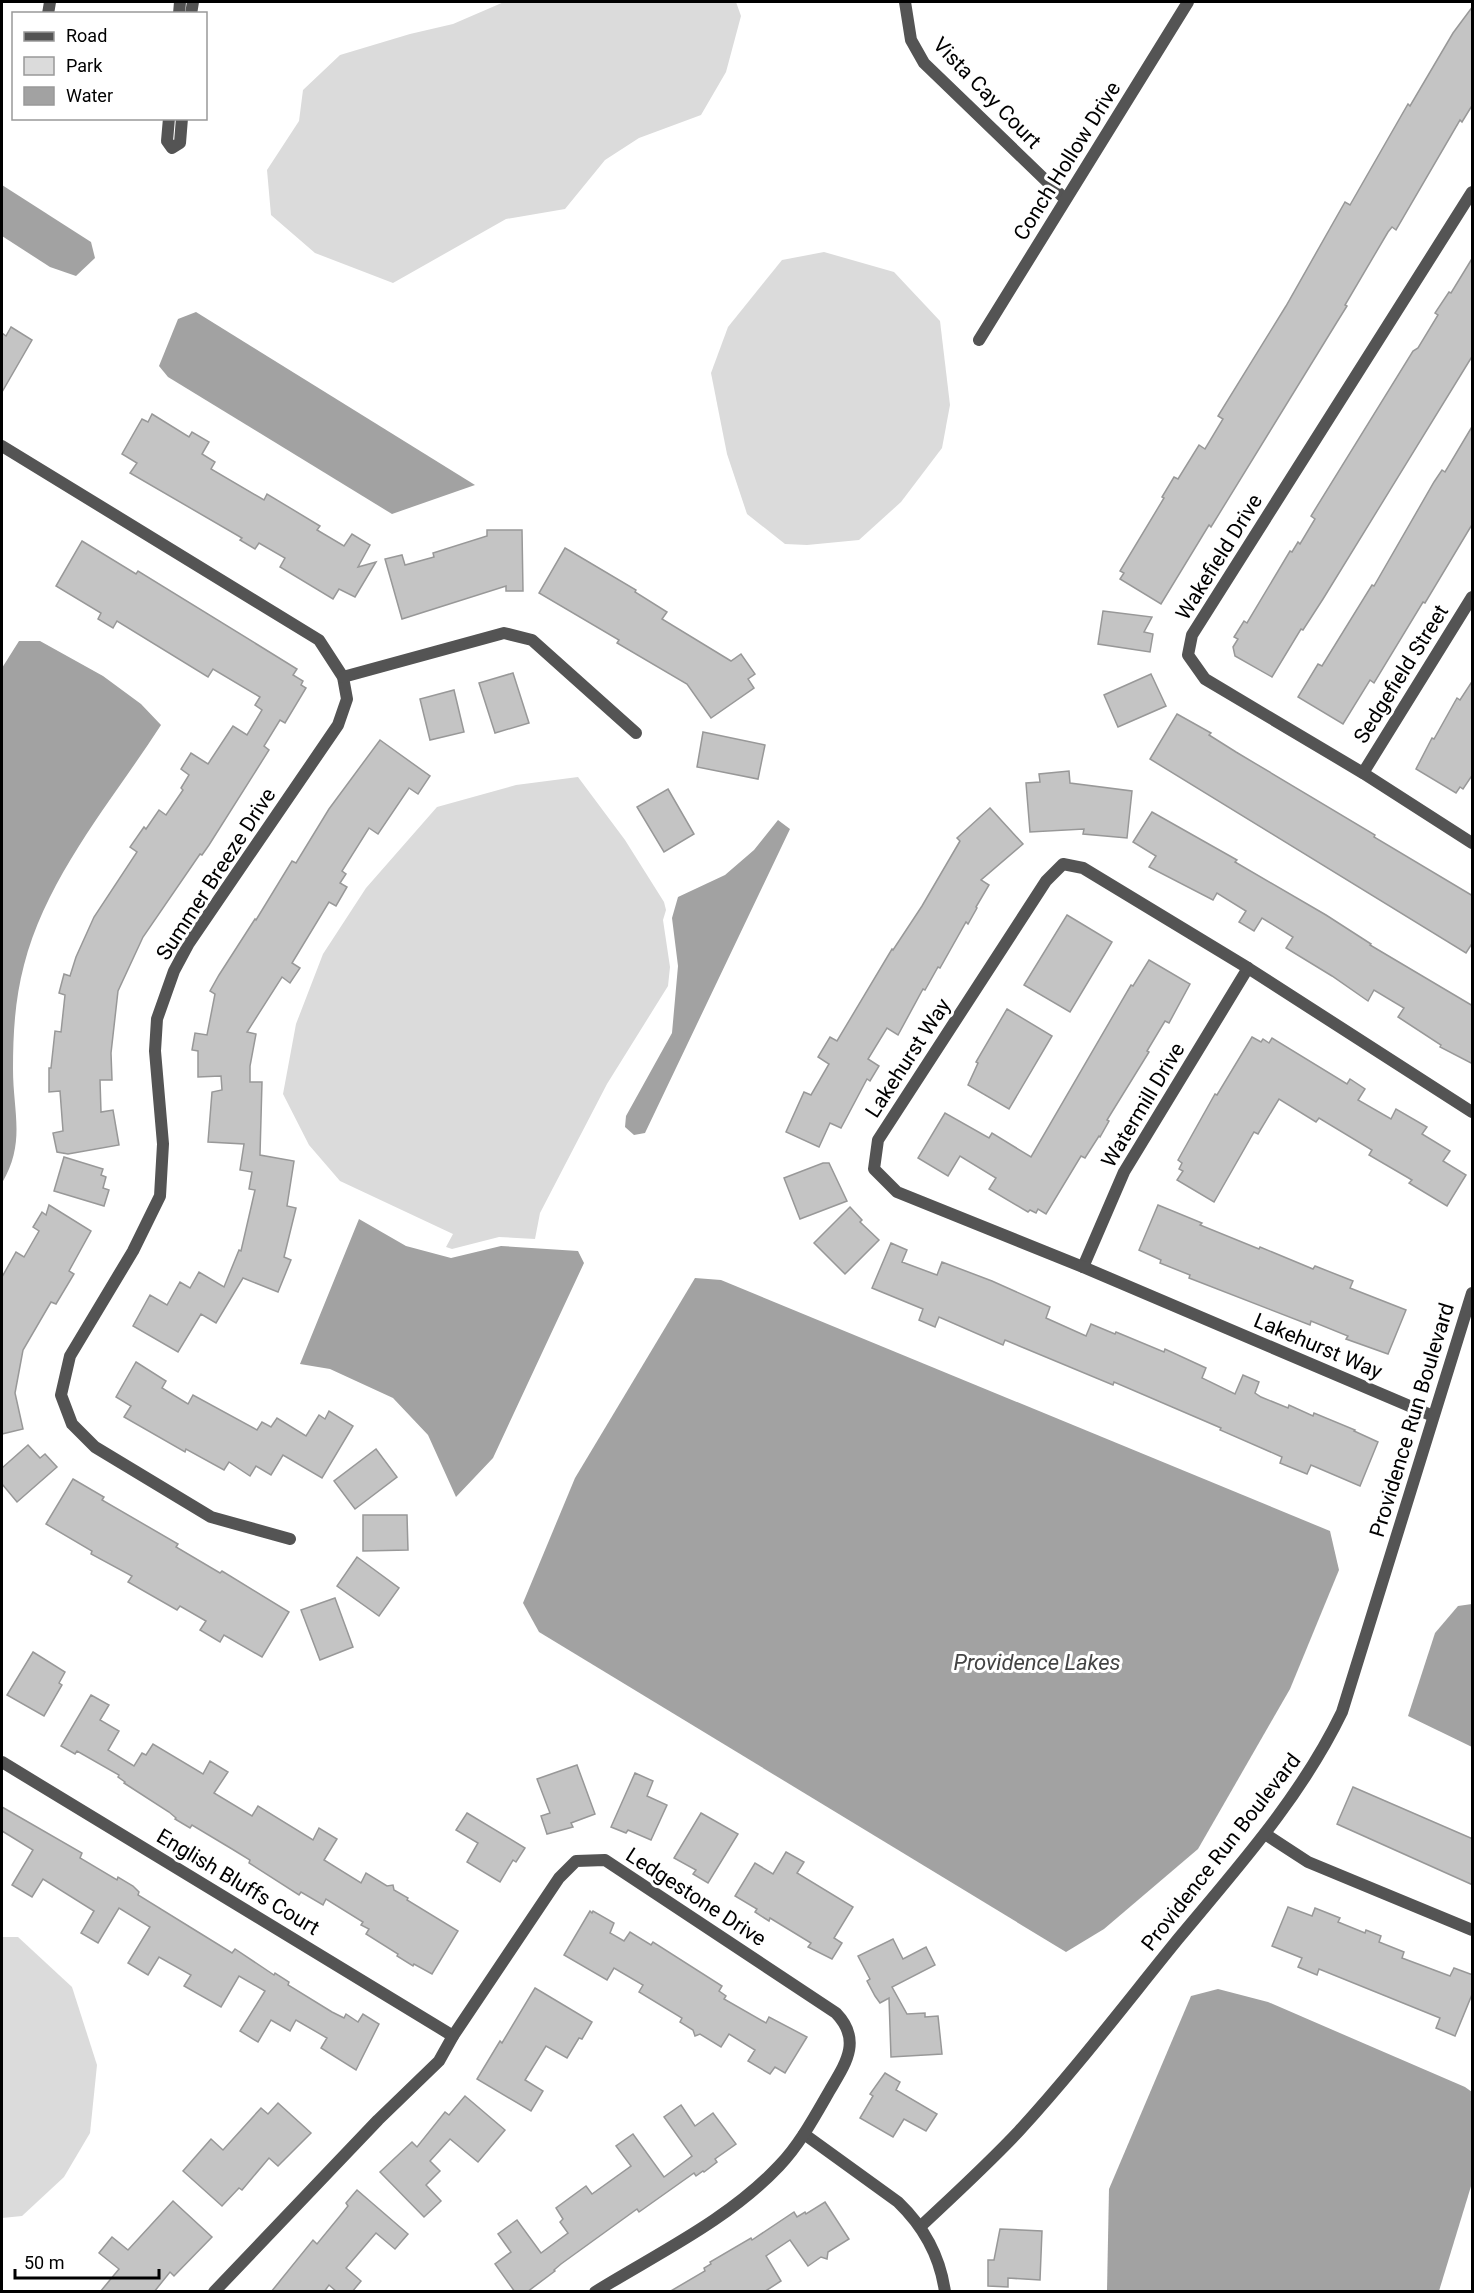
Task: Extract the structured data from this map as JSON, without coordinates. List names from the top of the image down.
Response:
{
  "streets": {
    "street": [
      "Vista Cay Court",
      "Conch Hollow Drive",
      "Wakefield Drive",
      "Sedgefield Street",
      "Summer Breeze Drive",
      "Lakehurst Way",
      "Watermill Drive",
      "Providence Run Boulevard",
      "English Bluffs Court",
      "Ledgestone Drive"
    ]
  },
  "crossings": [
    ["Vista Cay Court", "Conch Hollow Drive"],
    ["Wakefield Drive", "Sedgefield Street"],
    ["Lakehurst Way", "Watermill Drive"],
    ["Lakehurst Way", "Providence Run Boulevard"],
    ["English Bluffs Court", "Ledgestone Drive"]
  ],
  "water": ["Providence Lakes"],
  "legend": ["Road", "Park", "Water"],
  "scale_bar": "50 m"
}
